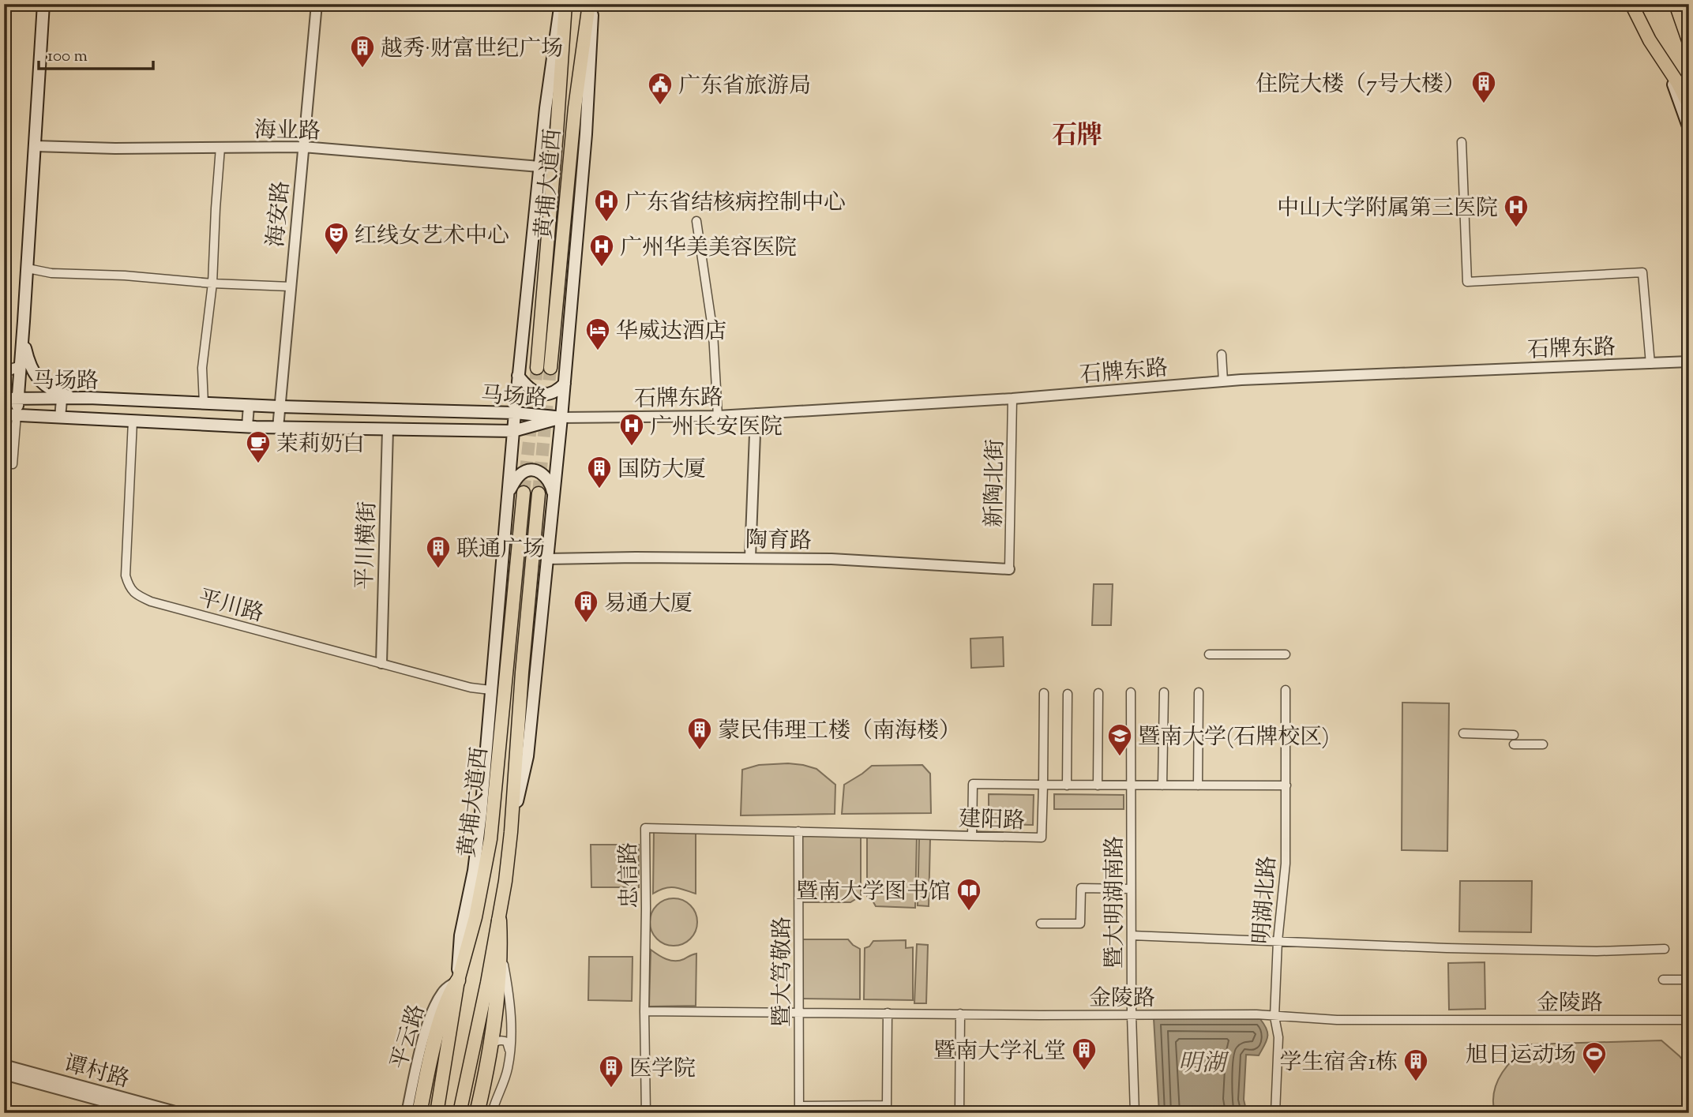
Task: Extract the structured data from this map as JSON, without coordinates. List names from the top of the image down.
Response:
{
  "streets": {
    "main road": ["黄埔大道西", "马场路"],
    "street": [
      "海业路",
      "海安路",
      "石牌东路",
      "新陶北街",
      "陶育路",
      "平川横街",
      "平川路",
      "建阳路",
      "忠信路",
      "明湖北路",
      "暨大明湖南路",
      "暨大笃敬路",
      "金陵路",
      "平云路",
      "谭村路"
    ]
  },
  "crossings": [
    ["海业路", "海安路"],
    ["黄埔大道西", "平云路"],
    ["海安路", "马场路"],
    ["石牌东路", "马场路"],
    ["石牌东路", "新陶北街"],
    ["马场路", "平川横街"],
    ["马场路", "平川路"],
    ["新陶北街", "陶育路"],
    ["平川横街", "平川路"],
    ["建阳路", "忠信路"],
    ["建阳路", "明湖北路"],
    ["建阳路", "暨大明湖南路"],
    ["建阳路", "暨大笃敬路"],
    ["忠信路", "金陵路"],
    ["明湖北路", "金陵路"],
    ["暨大明湖南路", "金陵路"],
    ["暨大笃敬路", "金陵路"]
  ],
  "districts": ["石牌"],
  "water": ["明湖"],
  "places": {
    "building": [
      "越秀·财富世纪广场",
      "住院大楼（7号大楼）",
      "国防大厦",
      "联通广场",
      "易通大厦",
      "蒙民伟理工楼（南海楼）",
      "暨南大学礼堂",
      "学生宿舍1栋",
      "医学院"
    ],
    "public building": ["广东省旅游局"],
    "hospital": [
      "广东省结核病控制中心",
      "中山大学附属第三医院",
      "广州华美美容医院",
      "广州长安医院"
    ],
    "theatre": ["红线女艺术中心"],
    "hotel": ["华威达酒店"],
    "cafe": ["茉莉奶白"],
    "school or university": ["暨南大学(石牌校区)"],
    "library": ["暨南大学图书馆"],
    "sports": ["旭日运动场"]
  },
  "scale_bar": "100 m"
}
